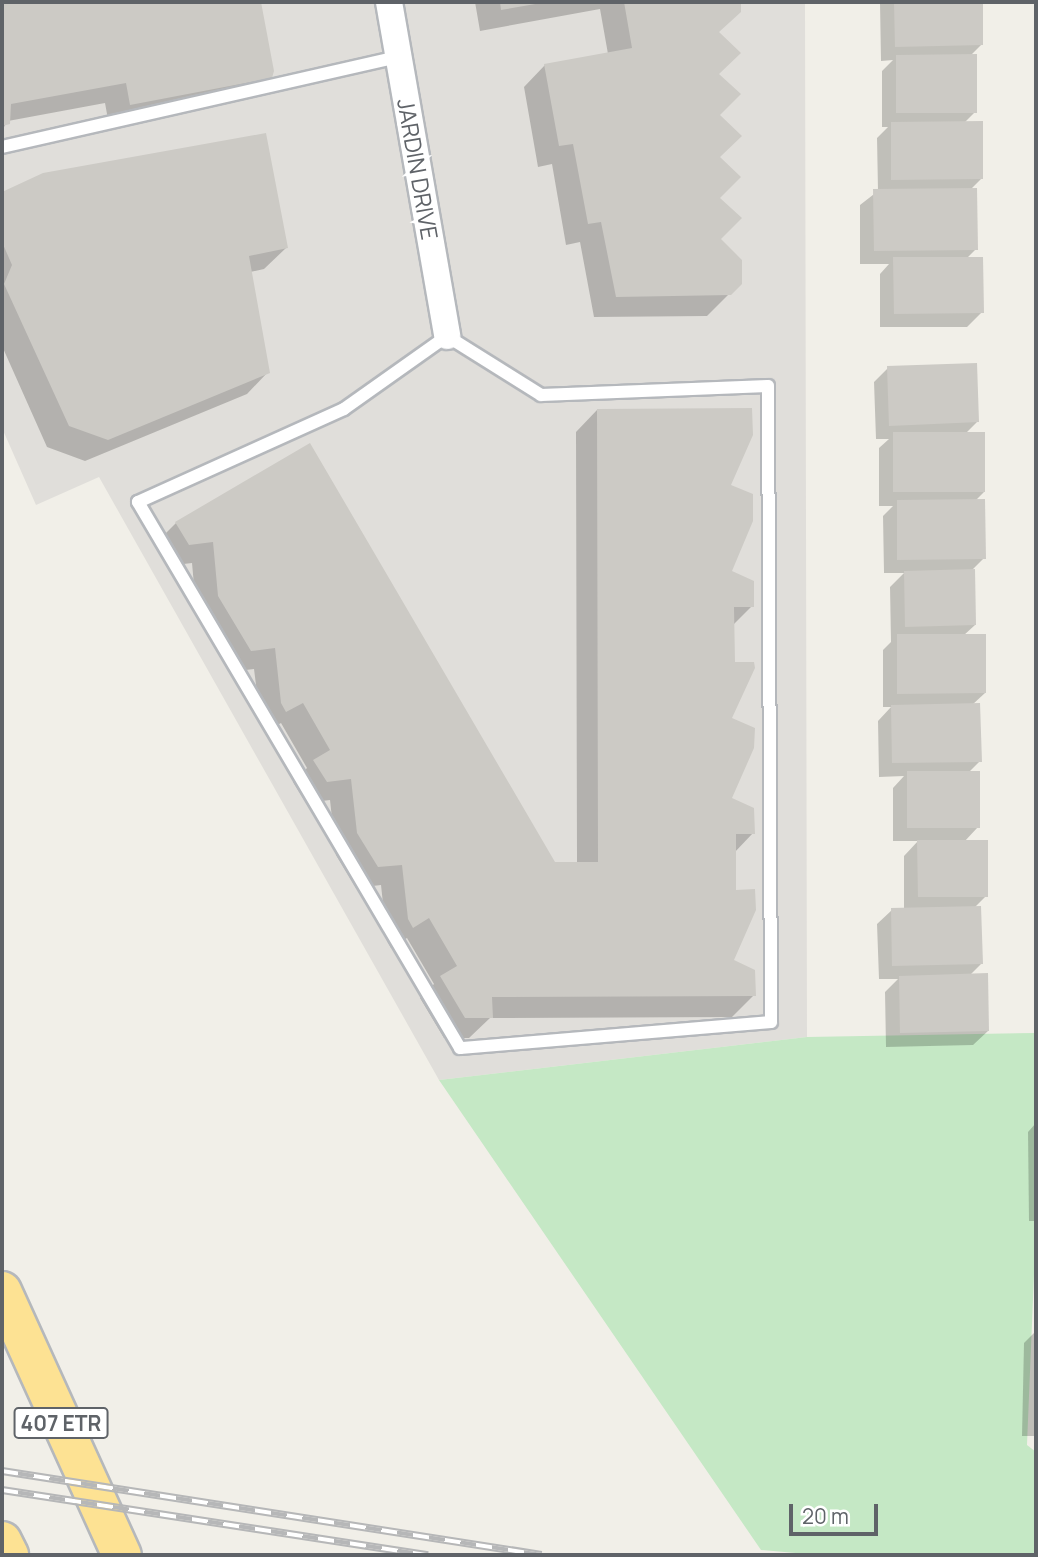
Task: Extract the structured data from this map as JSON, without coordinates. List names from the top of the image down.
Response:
{
  "streets": {
    "highway": ["407 ETR"],
    "street": ["JARDIN DRIVE"]
  },
  "scale_bar": "20 m"
}
